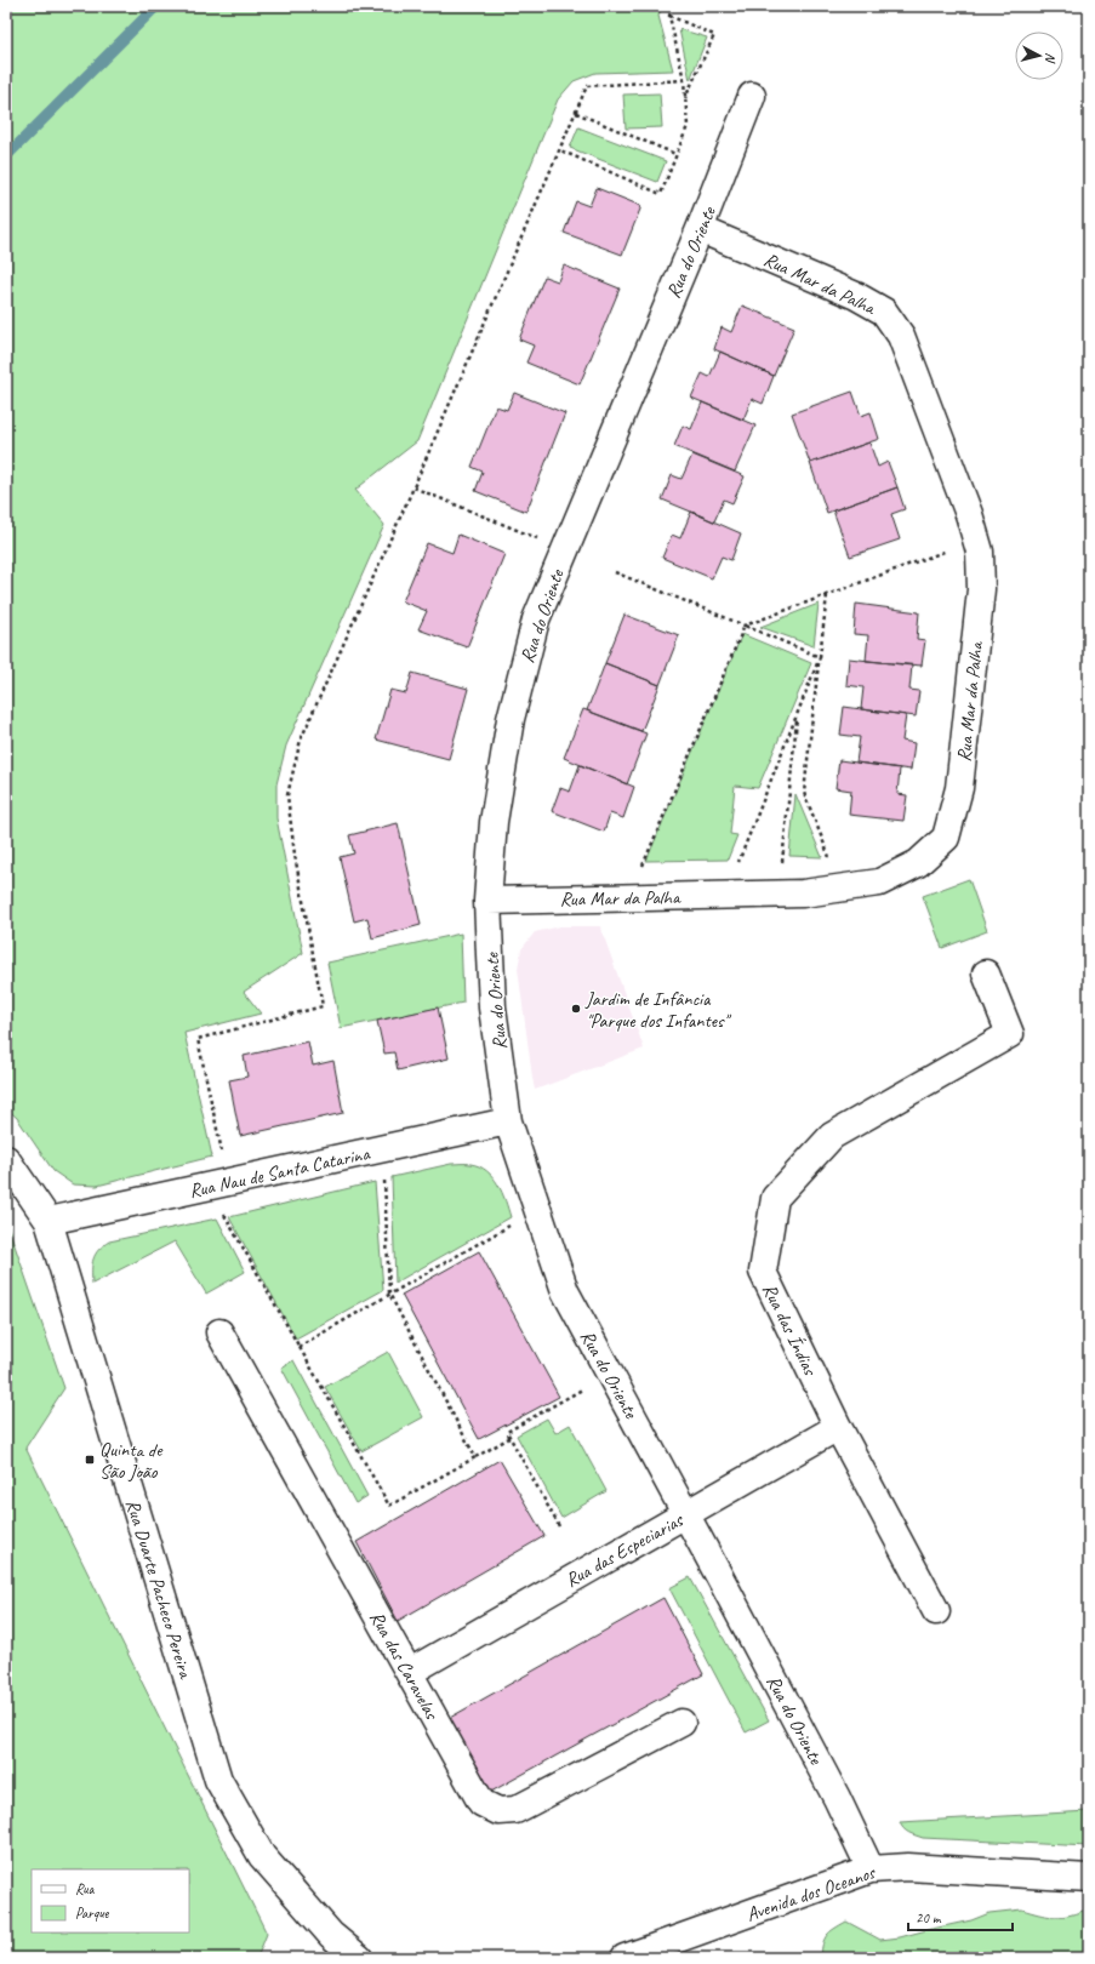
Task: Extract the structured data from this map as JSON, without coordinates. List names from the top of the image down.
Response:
{
  "streets": {
    "street": [
      "Rua do Oriente",
      "Rua Mar da Palha",
      "Rua Nau de Santa Catarina",
      "Rua das Índias",
      "Rua das Especiarias",
      "Rua Duarte Pacheco Pereira",
      "Rua das Caravelas",
      "Avenida dos Oceanos"
    ]
  },
  "crossings": [
    ["Rua do Oriente", "Rua Mar da Palha"],
    ["Rua do Oriente", "Rua Nau de Santa Catarina"],
    ["Rua do Oriente", "Rua das Especiarias"],
    ["Rua do Oriente", "Avenida dos Oceanos"],
    ["Rua Nau de Santa Catarina", "Rua Duarte Pacheco Pereira"],
    ["Rua das Índias", "Rua das Especiarias"],
    ["Rua das Especiarias", "Rua das Caravelas"]
  ],
  "places": {
    "other": ["Jardim de Infância \"Parque dos Infantes\""],
    "transit": ["Quinta de São João"]
  },
  "legend": ["Rua", "Parque"],
  "scale_bar": "20 m",
  "north": "right"
}
